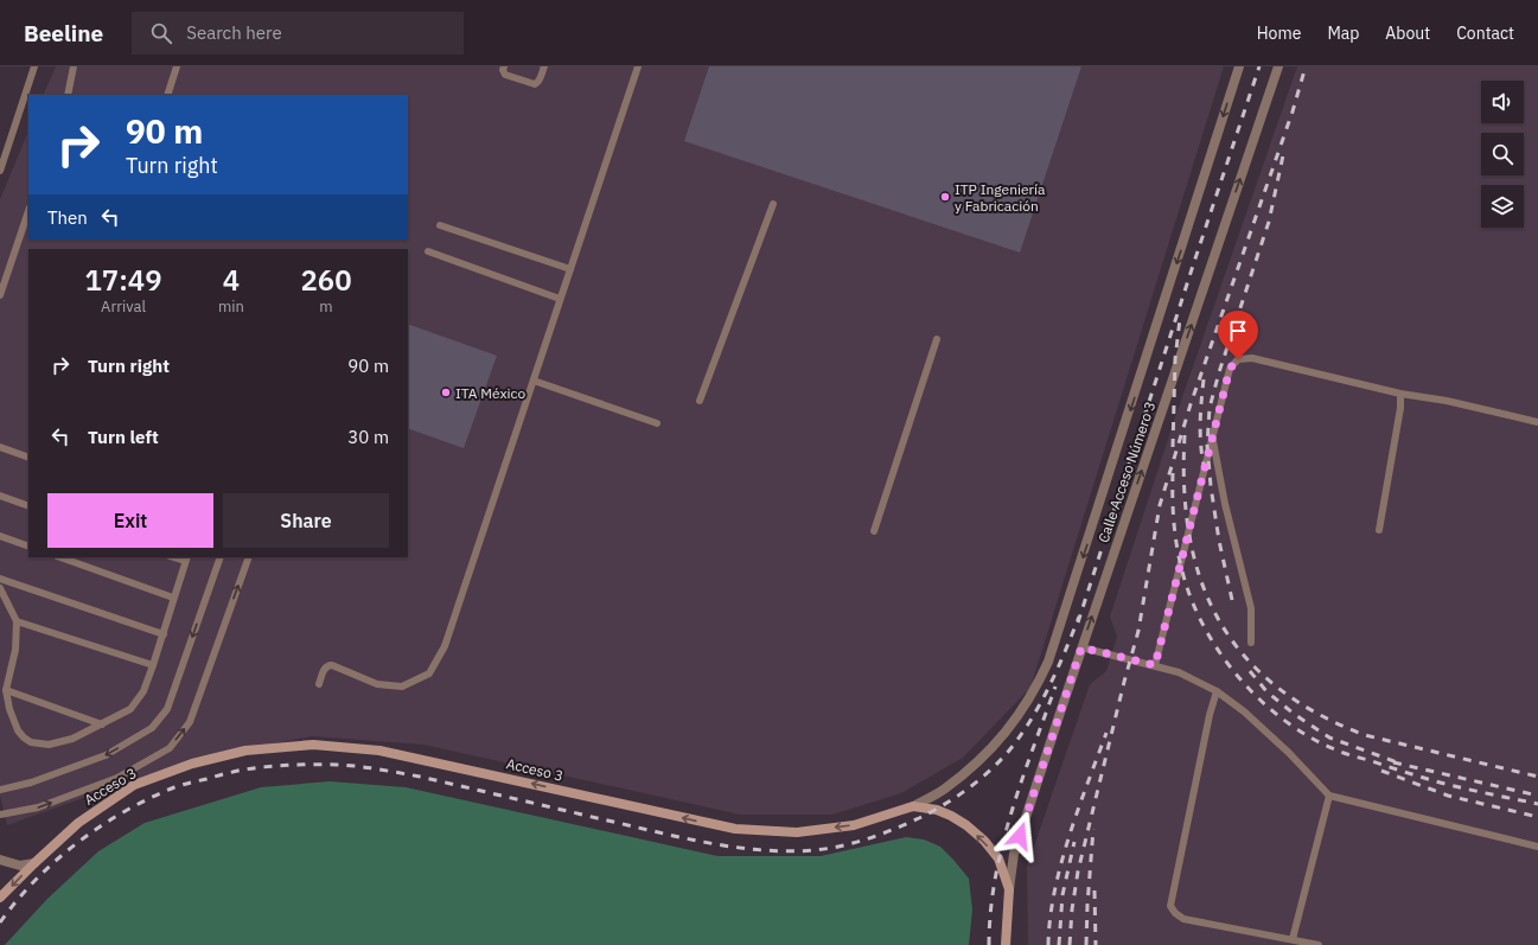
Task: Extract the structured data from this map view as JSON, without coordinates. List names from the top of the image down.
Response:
{
  "streets": {
    "main road": ["Acceso 3"],
    "street": ["Calle Acceso Número 3"]
  },
  "crossings": [
    ["Calle Acceso Número 3", "Acceso 3"]
  ],
  "one_way": ["Acceso 3"],
  "places": ["ITP Ingeniería y Fabricación", "ITA México"],
  "page": {
    "header": "Beeline",
    "search": "Search here",
    "nav": [
      "Home",
      "Map",
      "About",
      "Contact"
    ],
    "turn": ["90 m", "Turn right"],
    "then": "Then",
    "eta": [
      "17:49",
      "Arrival",
      "4",
      "min",
      "260",
      "m"
    ],
    "list": [
      {
        "name": "Turn right",
        "value": "90 m"
      },
      {
        "name": "Turn left",
        "value": "30 m"
      }
    ],
    "buttons": ["Exit", "Share"]
  }
}
